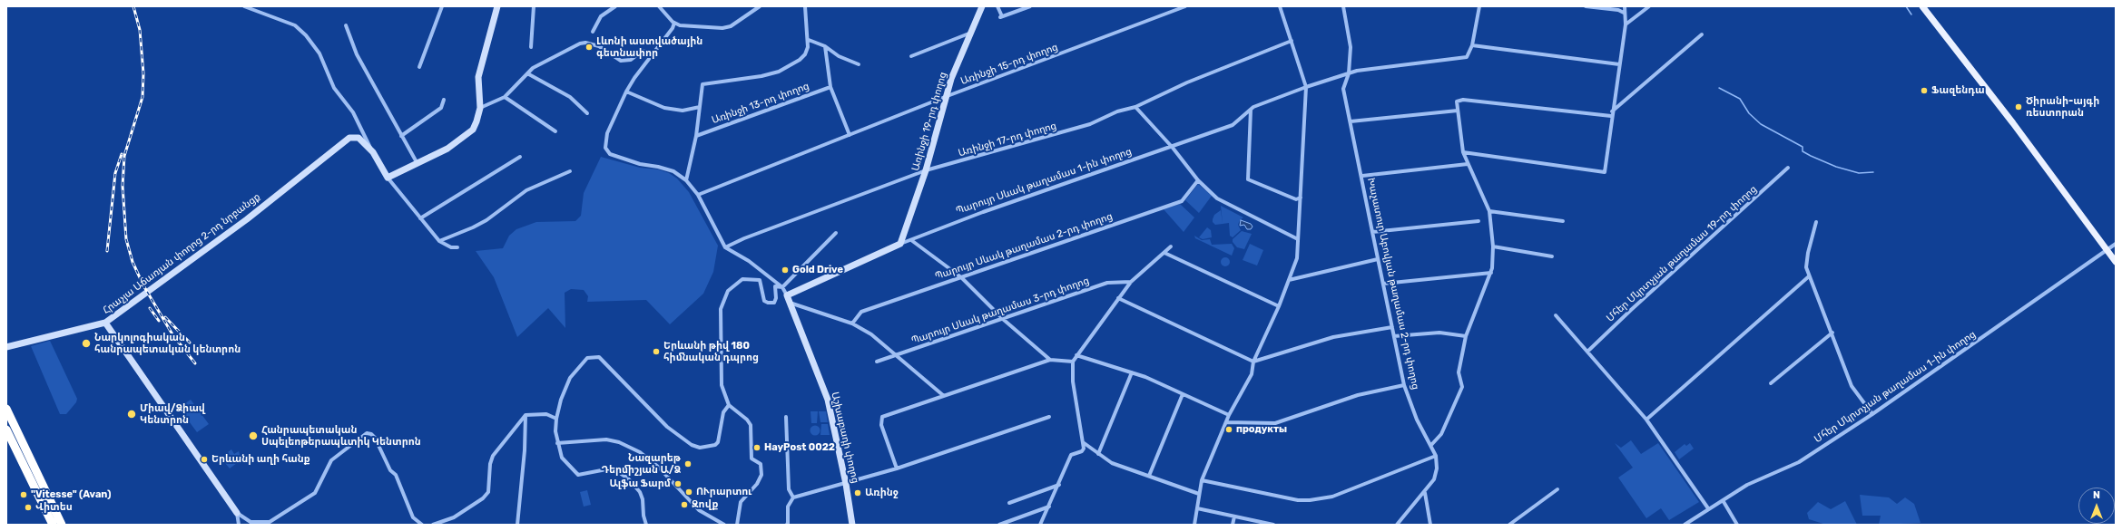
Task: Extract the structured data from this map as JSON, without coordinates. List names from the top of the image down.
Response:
{
  "streets": {
    "street": [
      "Առինջի 15-րդ փողոց",
      "Առինջի 13-րդ փողոց",
      "Առինջի 19-րդ փողոց",
      "Առինջի 17-րդ փողոց",
      "Պարույր Սևակ թաղամաս 1-ին փողոց",
      "Պարույր Սևակ թաղամաս 2-րդ փողոց",
      "Հրաչյա Աճառյան փողոց 2-րդ նրբանցք",
      "Մհեր Մկրտչյան թաղամաս 19-րդ փողոց",
      "Խաչատուր Աբովյան թաղամաս 2-րդ փողոց",
      "Պարույր Սևակ թաղամաս 3-րդ փողոց",
      "Մհեր Մկրտչյան թաղամաս 1-ին փողոց",
      "Աշխաբադի փողոց"
    ]
  },
  "crossings": [
    ["Առինջի 15-րդ փողոց", "Առինջի 19-րդ փողոց"],
    ["Առինջի 19-րդ փողոց", "Առինջի 17-րդ փողոց"],
    ["Առինջի 19-րդ փողոց", "Պարույր Սևակ թաղամաս 1-ին փողոց"],
    ["Պարույր Սևակ թաղամաս 1-ին փողոց", "Խաչատուր Աբովյան թաղամաս 2-րդ փողոց"],
    ["Պարույր Սևակ թաղամաս 1-ին փողոց", "Աշխաբադի փողոց"]
  ],
  "places": [
    "Լևոնի աստվածային գետնափոր",
    "Ֆազենդա",
    "Ծիրանի-այգի ռեստորան",
    "Gold Drive",
    "Նարկոլոգիական հանրապետական կենտրոն",
    "Երևանի թիվ 180 հիմնական դպրոց",
    "Միավ/Ձիավ Կենտրոն",
    "продукты",
    "Հանրապետական Սպելեոթերապևտիկ Կենտրոն",
    "HayPost 0022",
    "Երևանի աղի հանք",
    "Նազարեթ Դերմիշյան Ա/Ձ",
    "Ալֆա Ֆարմ",
    "ՈՒրարտու",
    "Առինջ",
    "\"Vitesse\" (Avan)",
    "Զովք",
    "Վիտես"
  ],
  "north": "top"
}
